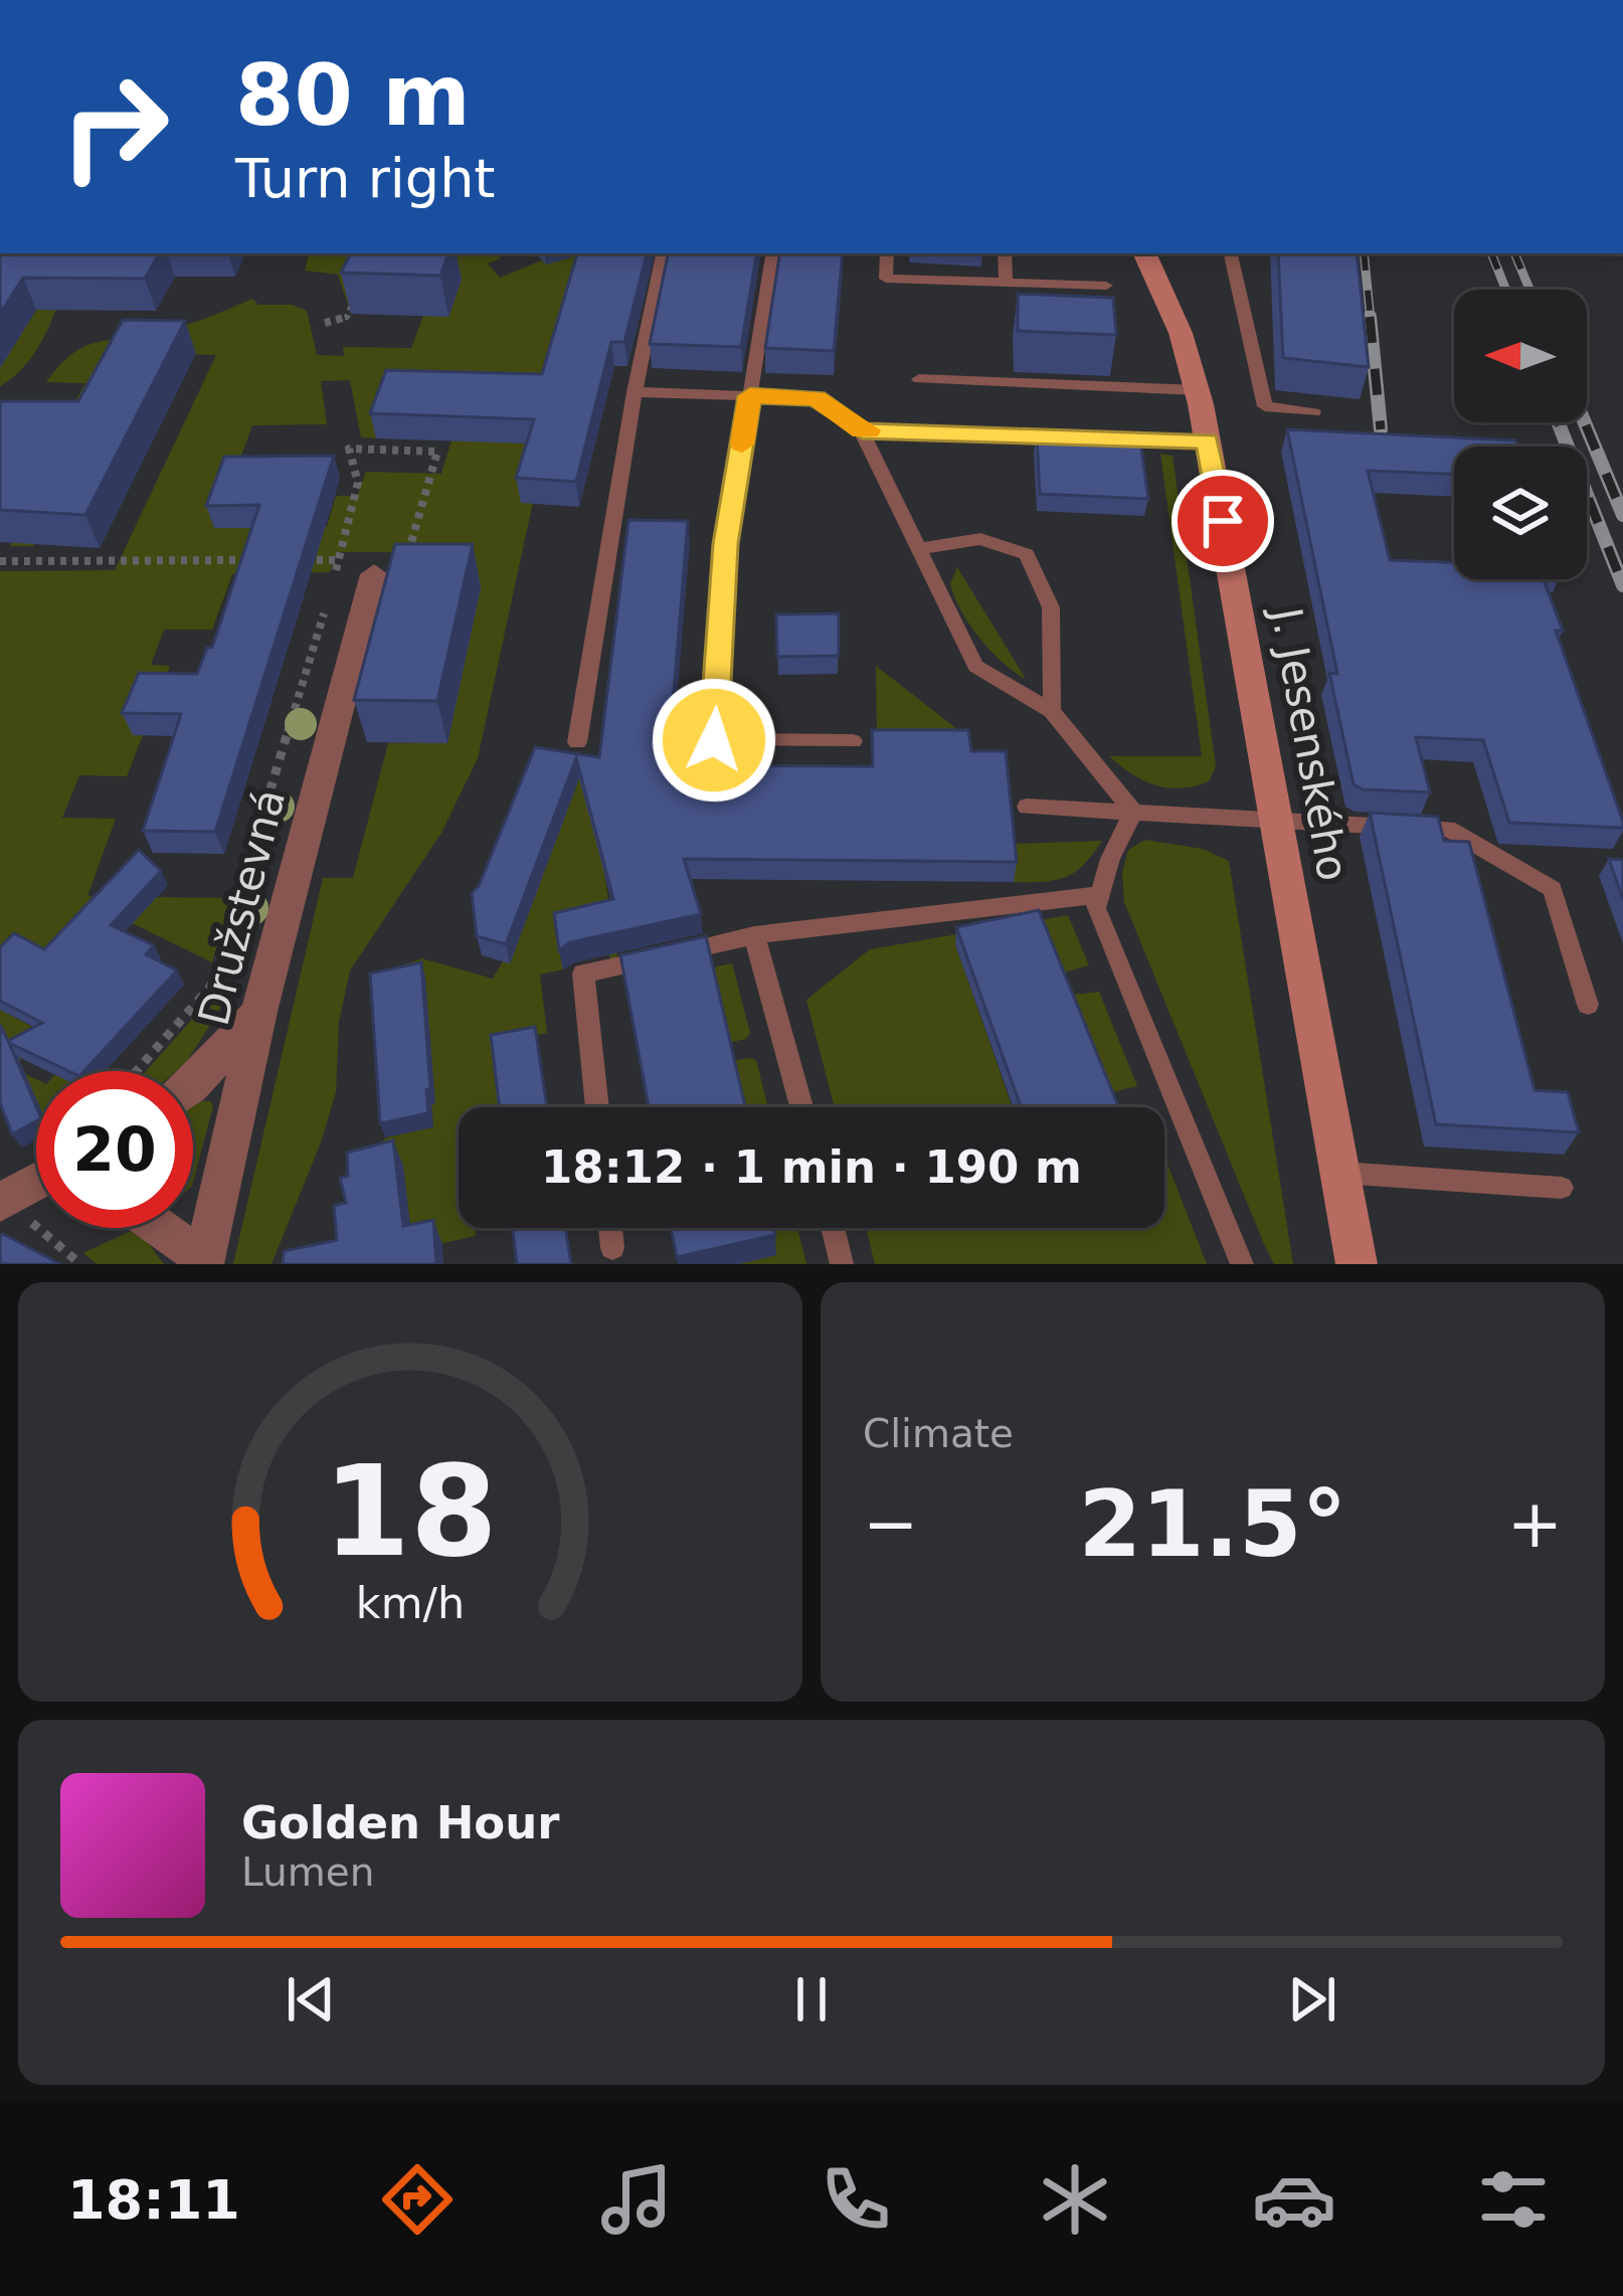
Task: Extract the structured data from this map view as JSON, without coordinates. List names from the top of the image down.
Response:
{
  "streets": {
    "street": ["J. Jesenského", "Družstevná"]
  },
  "north": "left",
  "page": {
    "turn": ["80 m", "Turn right"],
    "limit": "20",
    "trip": "18:12 · 1 min · 190 m",
    "tile": "Climate",
    "heat": ["−", "21.5°", "+"],
    "song": ["Golden Hour", "Lumen"],
    "tabs": "18:11",
    "gauge": ["18", "km/h"]
  }
}
